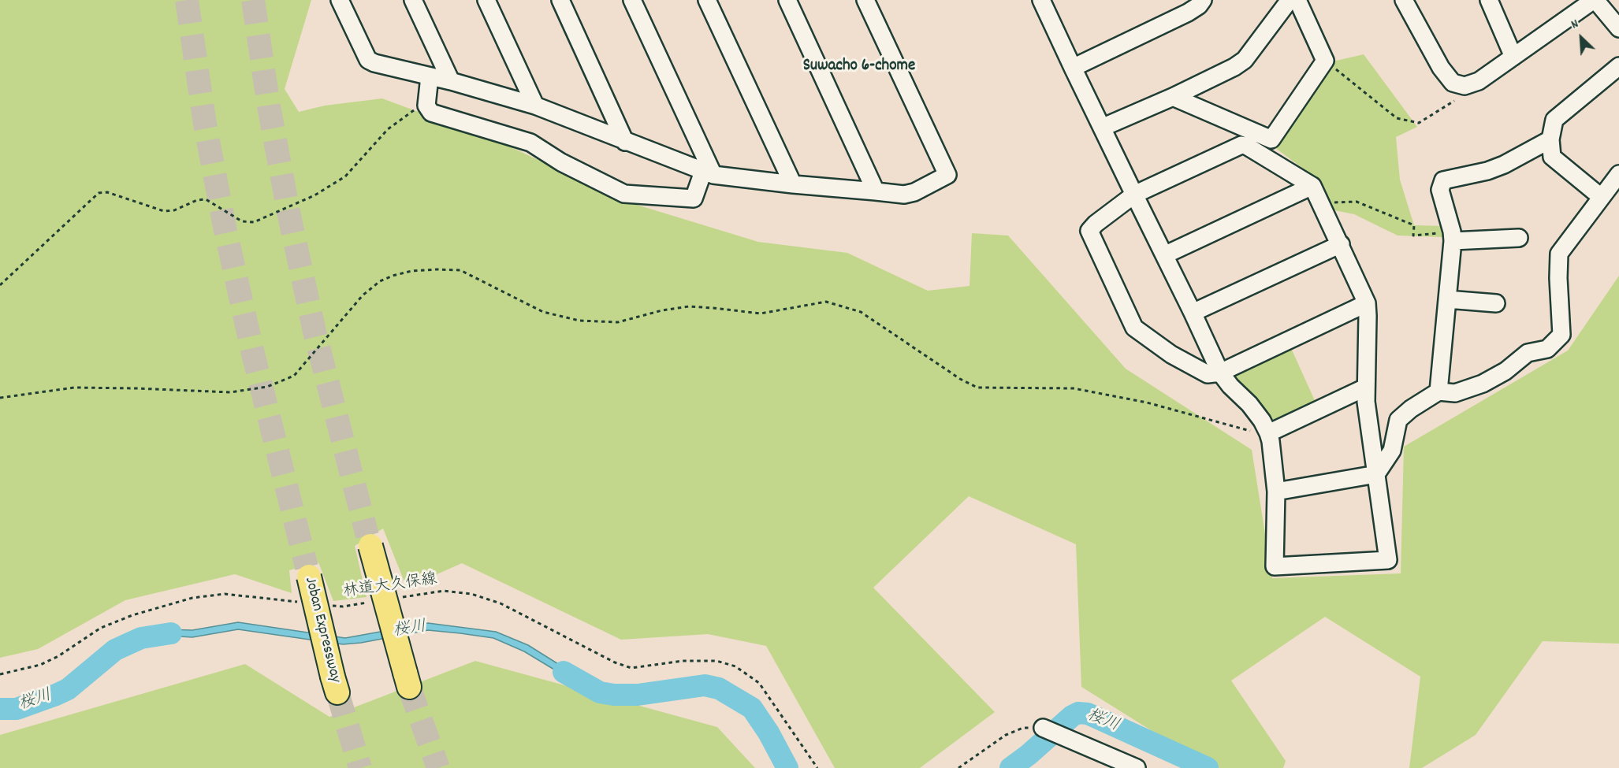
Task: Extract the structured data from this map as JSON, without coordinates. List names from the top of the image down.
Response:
{
  "streets": {
    "highway": ["Joban Expressway"],
    "path": ["林道大久保線"]
  },
  "districts": ["Suwacho 6-chome"],
  "water": ["桜川"],
  "north": "top left"
}
